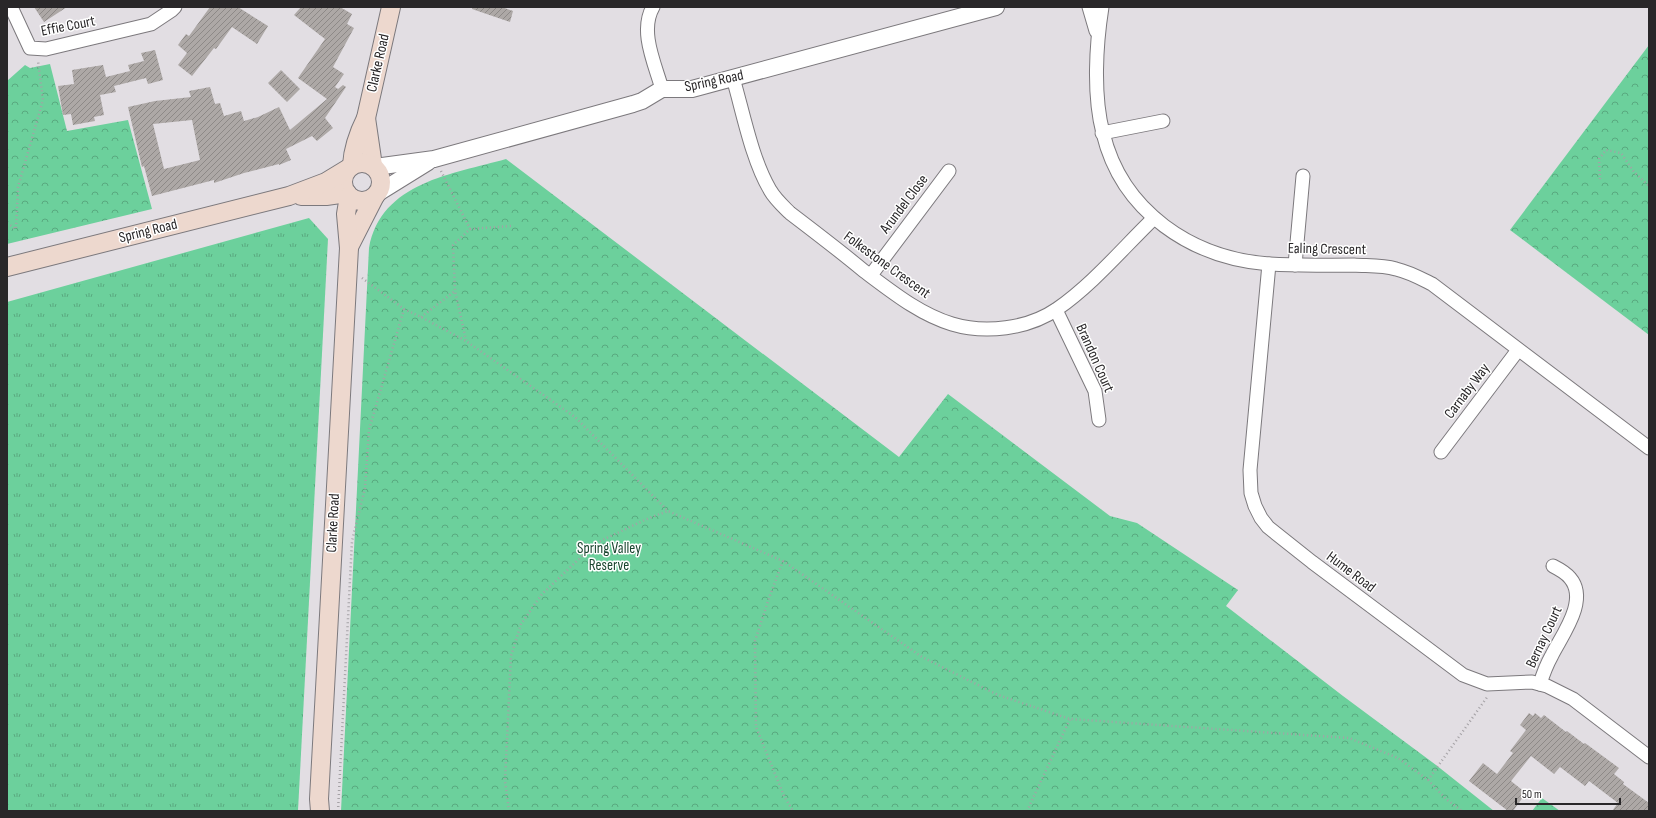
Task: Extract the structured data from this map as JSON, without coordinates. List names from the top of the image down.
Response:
{
  "streets": {
    "main road": ["Clarke Road", "Spring Road"],
    "street": [
      "Effie Court",
      "Arundel Close",
      "Ealing Crescent",
      "Folkestone Crescent",
      "Brandon Court",
      "Carnaby Way",
      "Hume Road",
      "Bernay Court"
    ]
  },
  "crossings": [
    ["Clarke Road", "Spring Road"],
    ["Spring Road", "Folkestone Crescent"],
    ["Arundel Close", "Folkestone Crescent"],
    ["Ealing Crescent", "Folkestone Crescent"],
    ["Ealing Crescent", "Carnaby Way"],
    ["Ealing Crescent", "Hume Road"],
    ["Folkestone Crescent", "Brandon Court"],
    ["Hume Road", "Bernay Court"]
  ],
  "parks": ["Spring Valley Reserve"],
  "scale_bar": "50 m"
}
